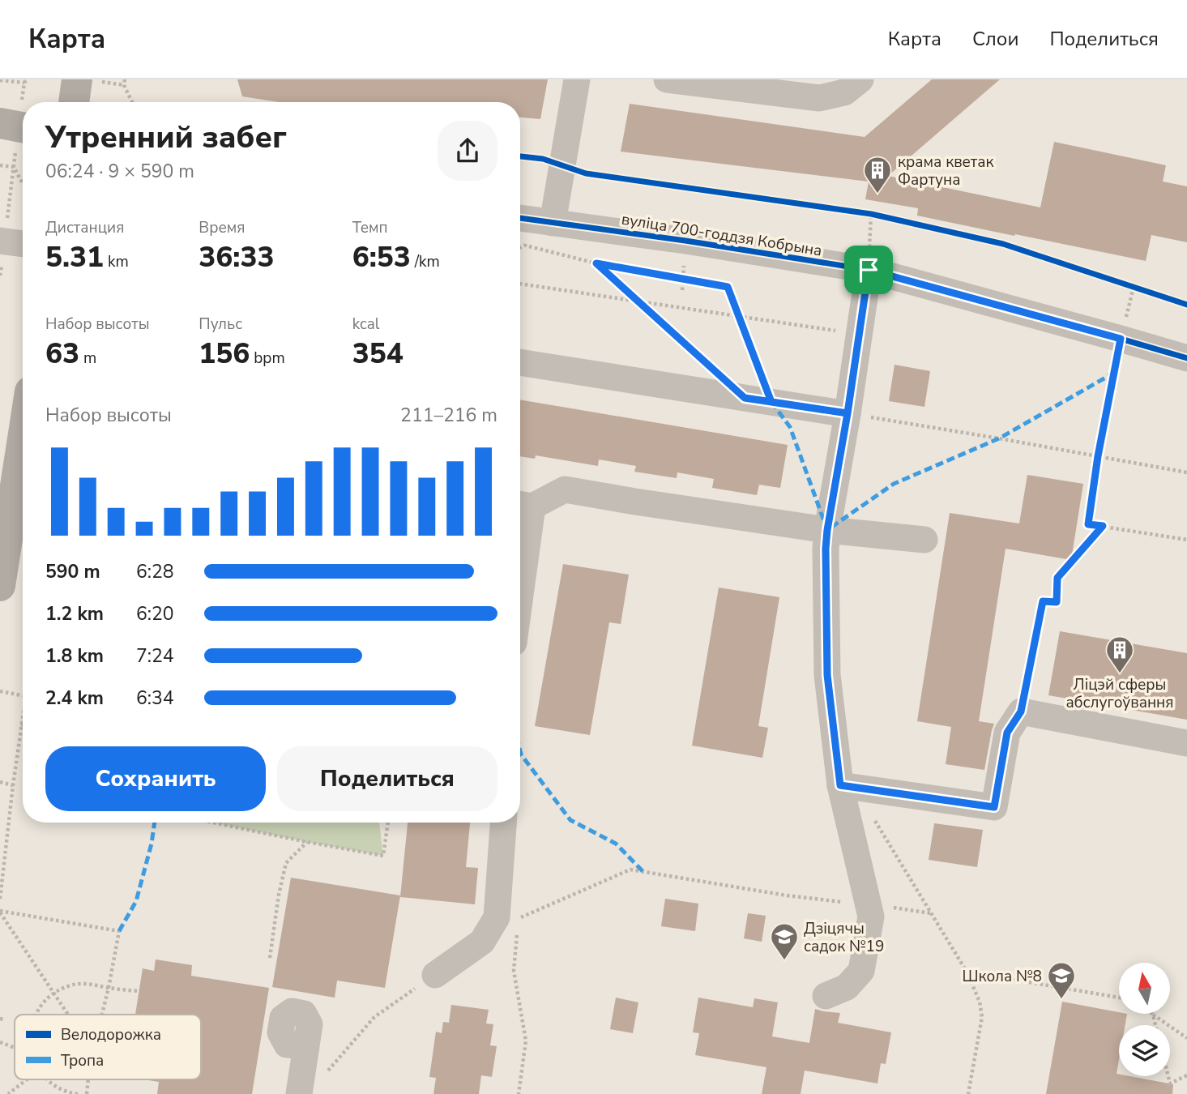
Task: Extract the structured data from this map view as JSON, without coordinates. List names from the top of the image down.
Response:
{
  "streets": {
    "street": ["вуліца 700-годдзя Кобрына"]
  },
  "places": {
    "building": ["крама кветак Фартуна", "Ліцэй сферы абслугоўвання"],
    "school or university": ["Дзіцячы садок №19", "Школа №8"]
  },
  "legend": ["Велодорожка", "Тропа"],
  "north": "top",
  "page": {
    "header": "Карта",
    "nav": ["Карта", "Слои", "Поделиться"],
    "heading": ["Утренний забег", "06:24 · 9 × 590 m"],
    "stats": [
      ["Дистанция", "5.31 km"],
      ["Время", "36:33"],
      ["Темп", "6:53 /km"],
      ["Набор высоты", "63 m"],
      ["Пульс", "156 bpm"],
      ["kcal", "354"]
    ],
    "chart": ["Набор высоты", "211–216 m"],
    "list": [
      {
        "name": "590 m",
        "note": "6:28"
      },
      {
        "name": "1.2 km",
        "note": "6:20"
      },
      {
        "name": "1.8 km",
        "note": "7:24"
      },
      {
        "name": "2.4 km",
        "note": "6:34"
      }
    ],
    "buttons": ["Сохранить", "Поделиться"]
  }
}
